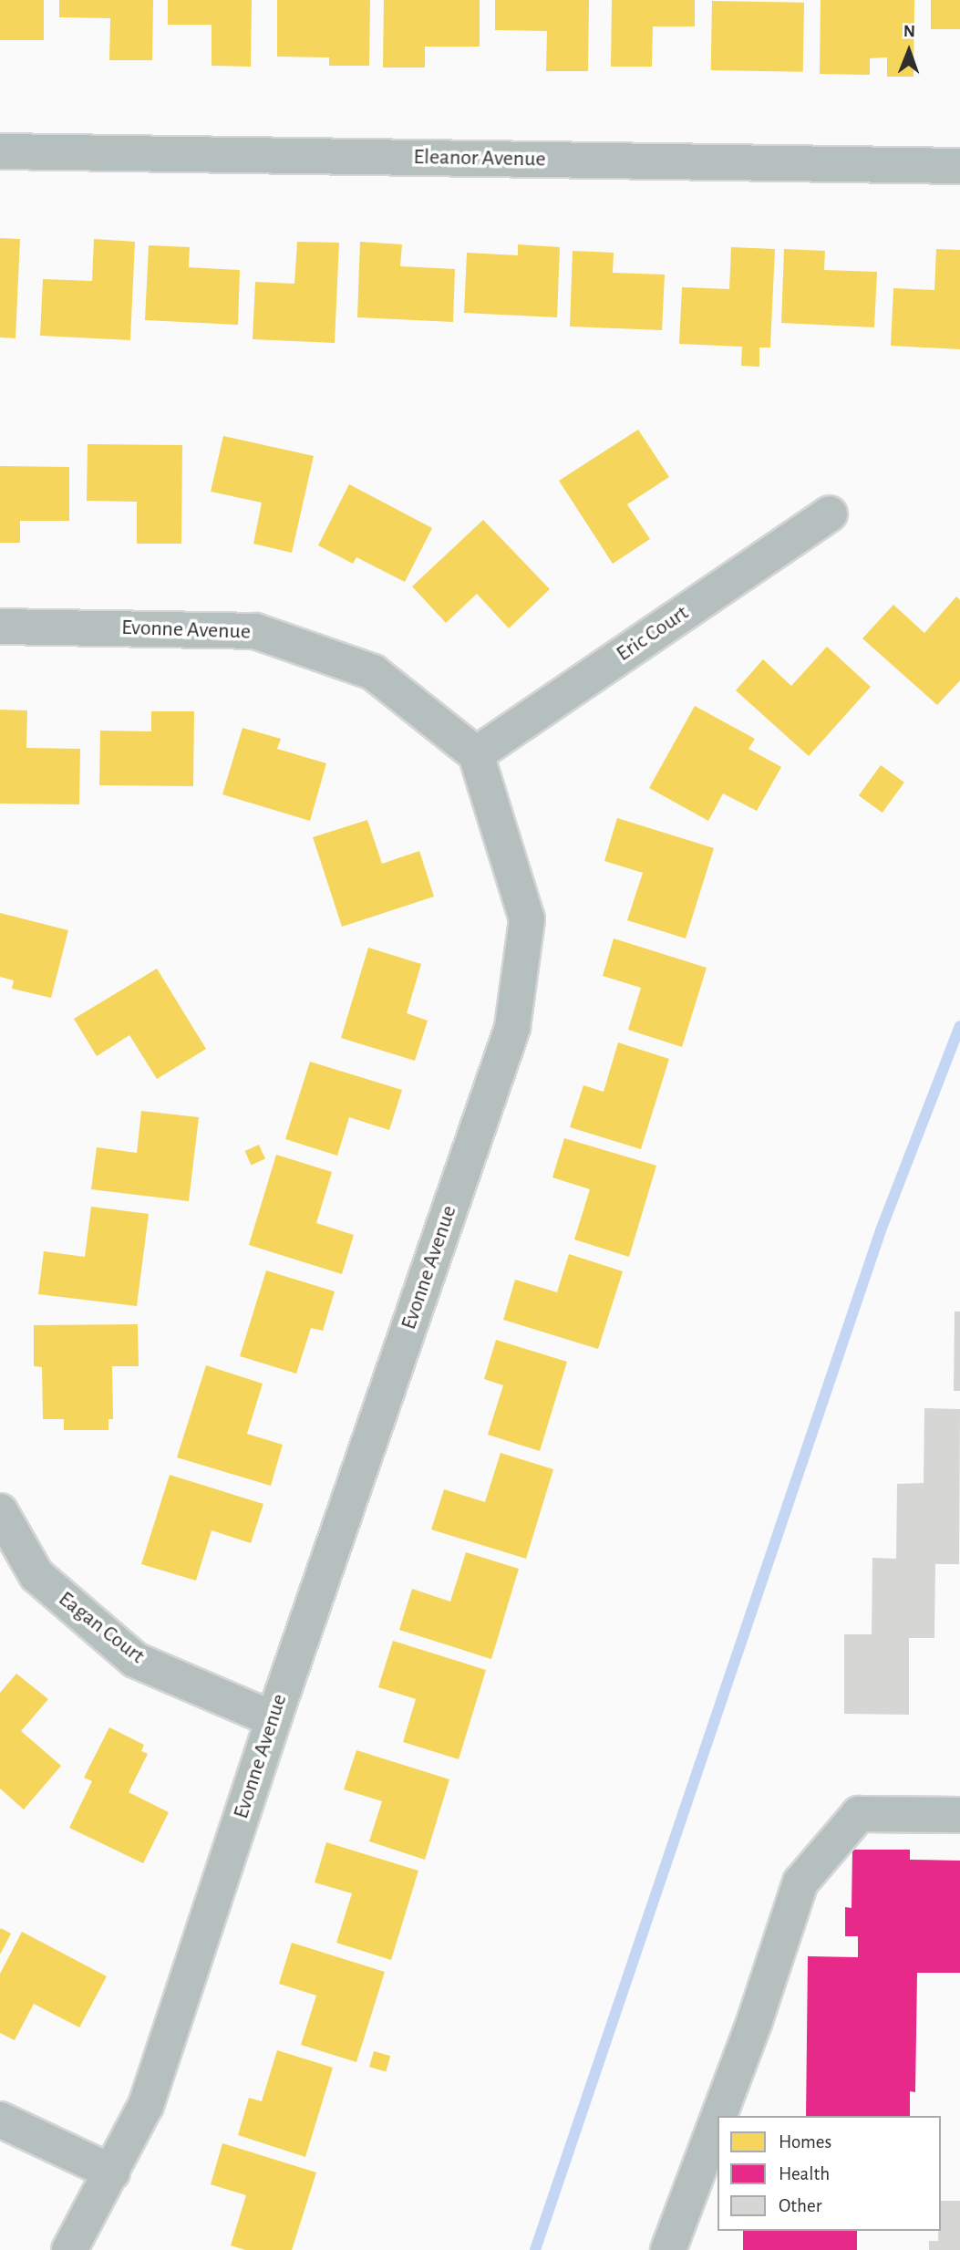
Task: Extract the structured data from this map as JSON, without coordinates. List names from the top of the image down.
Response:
{
  "streets": {
    "street": [
      "Eleanor Avenue",
      "Evonne Avenue",
      "Eric Court",
      "Eagan Court"
    ]
  },
  "crossings": [
    ["Evonne Avenue", "Eric Court"],
    ["Evonne Avenue", "Eagan Court"]
  ],
  "legend": ["Homes", "Health", "Other"],
  "north": "top"
}
